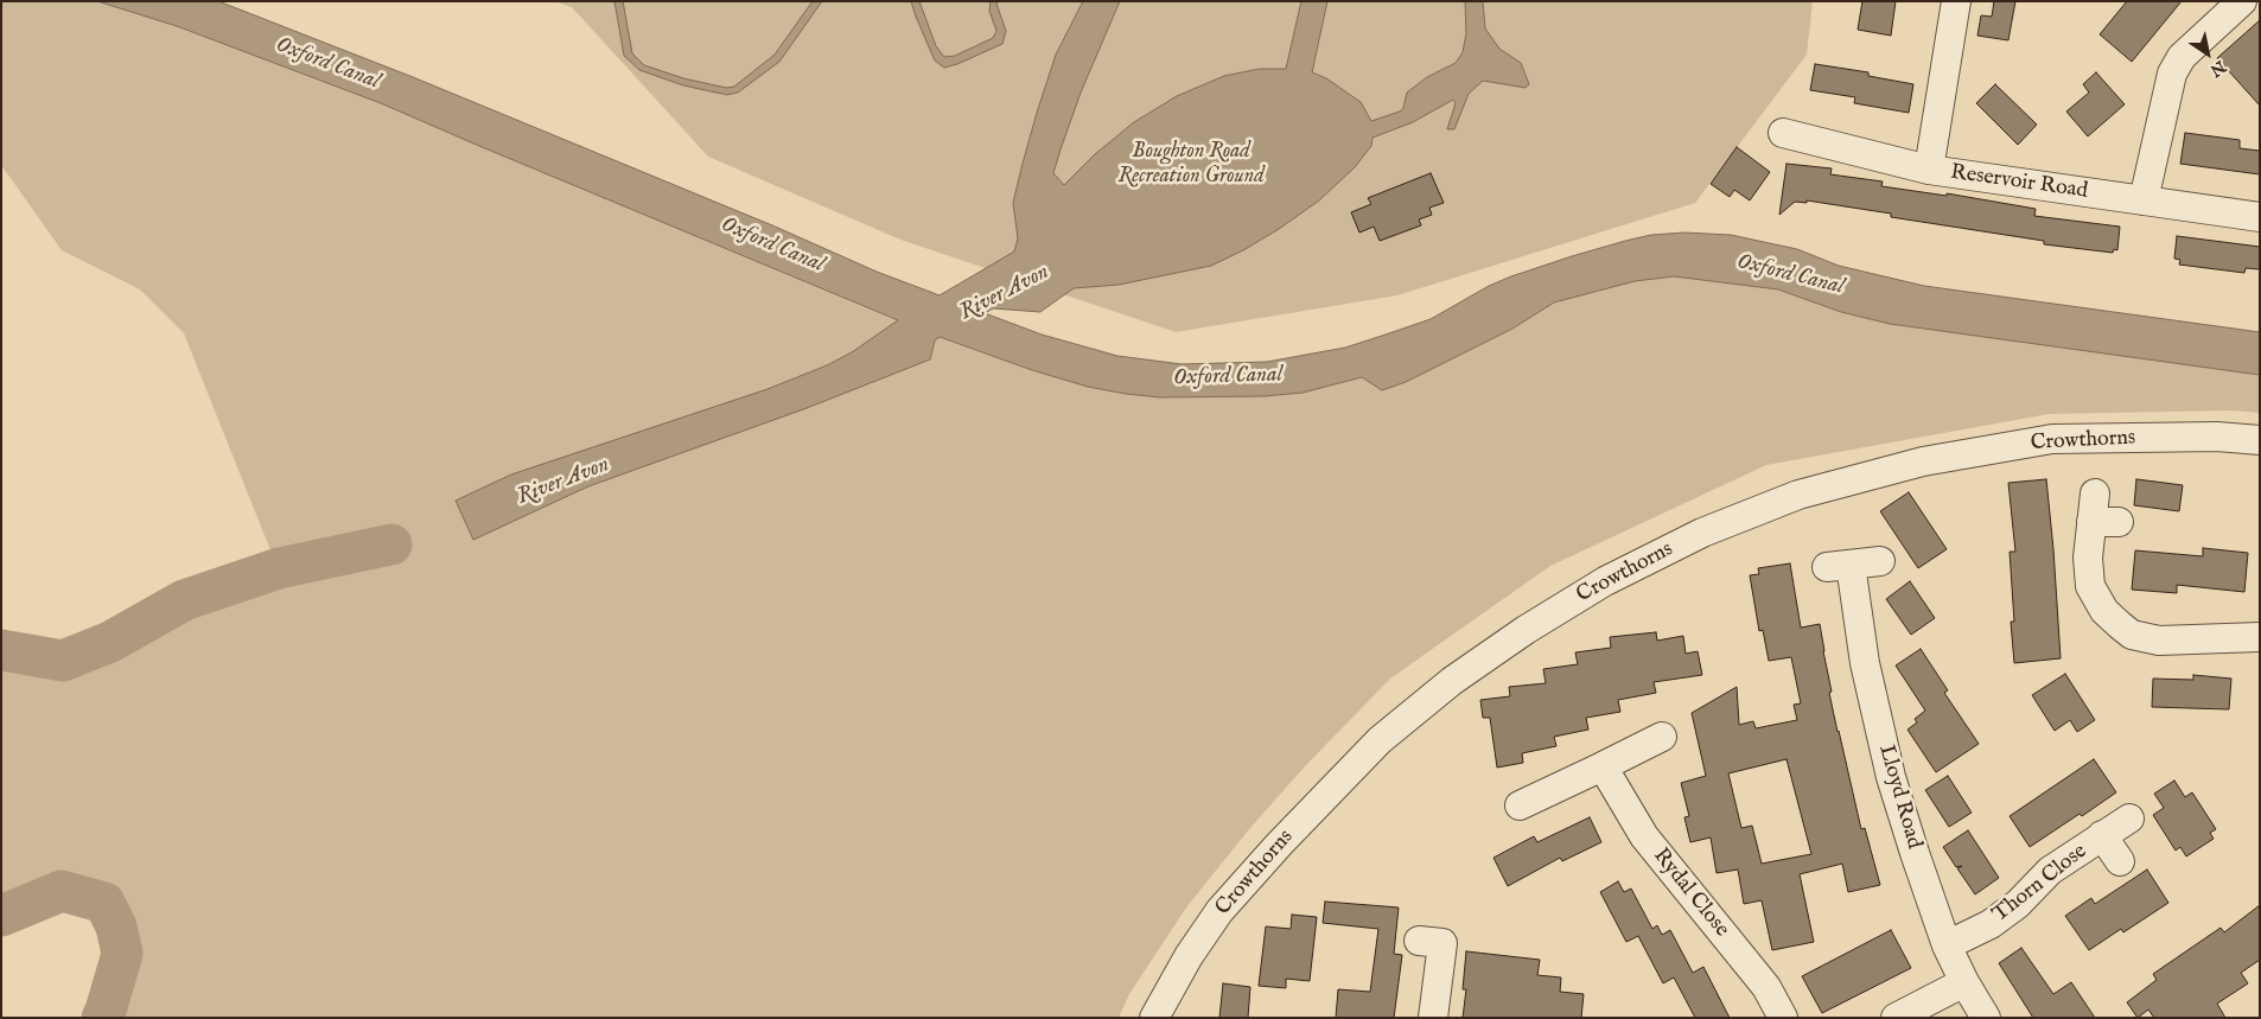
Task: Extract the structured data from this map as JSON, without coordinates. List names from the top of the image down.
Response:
{
  "streets": {
    "street": [
      "Reservoir Road",
      "Crowthorns",
      "Lloyd Road",
      "Thorn Close",
      "Rydal Close"
    ]
  },
  "crossings": [
    ["Lloyd Road", "Thorn Close"]
  ],
  "water": ["Oxford Canal", "River Avon"],
  "parks": ["Boughton Road Recreation Ground"],
  "north": "bottom right"
}
